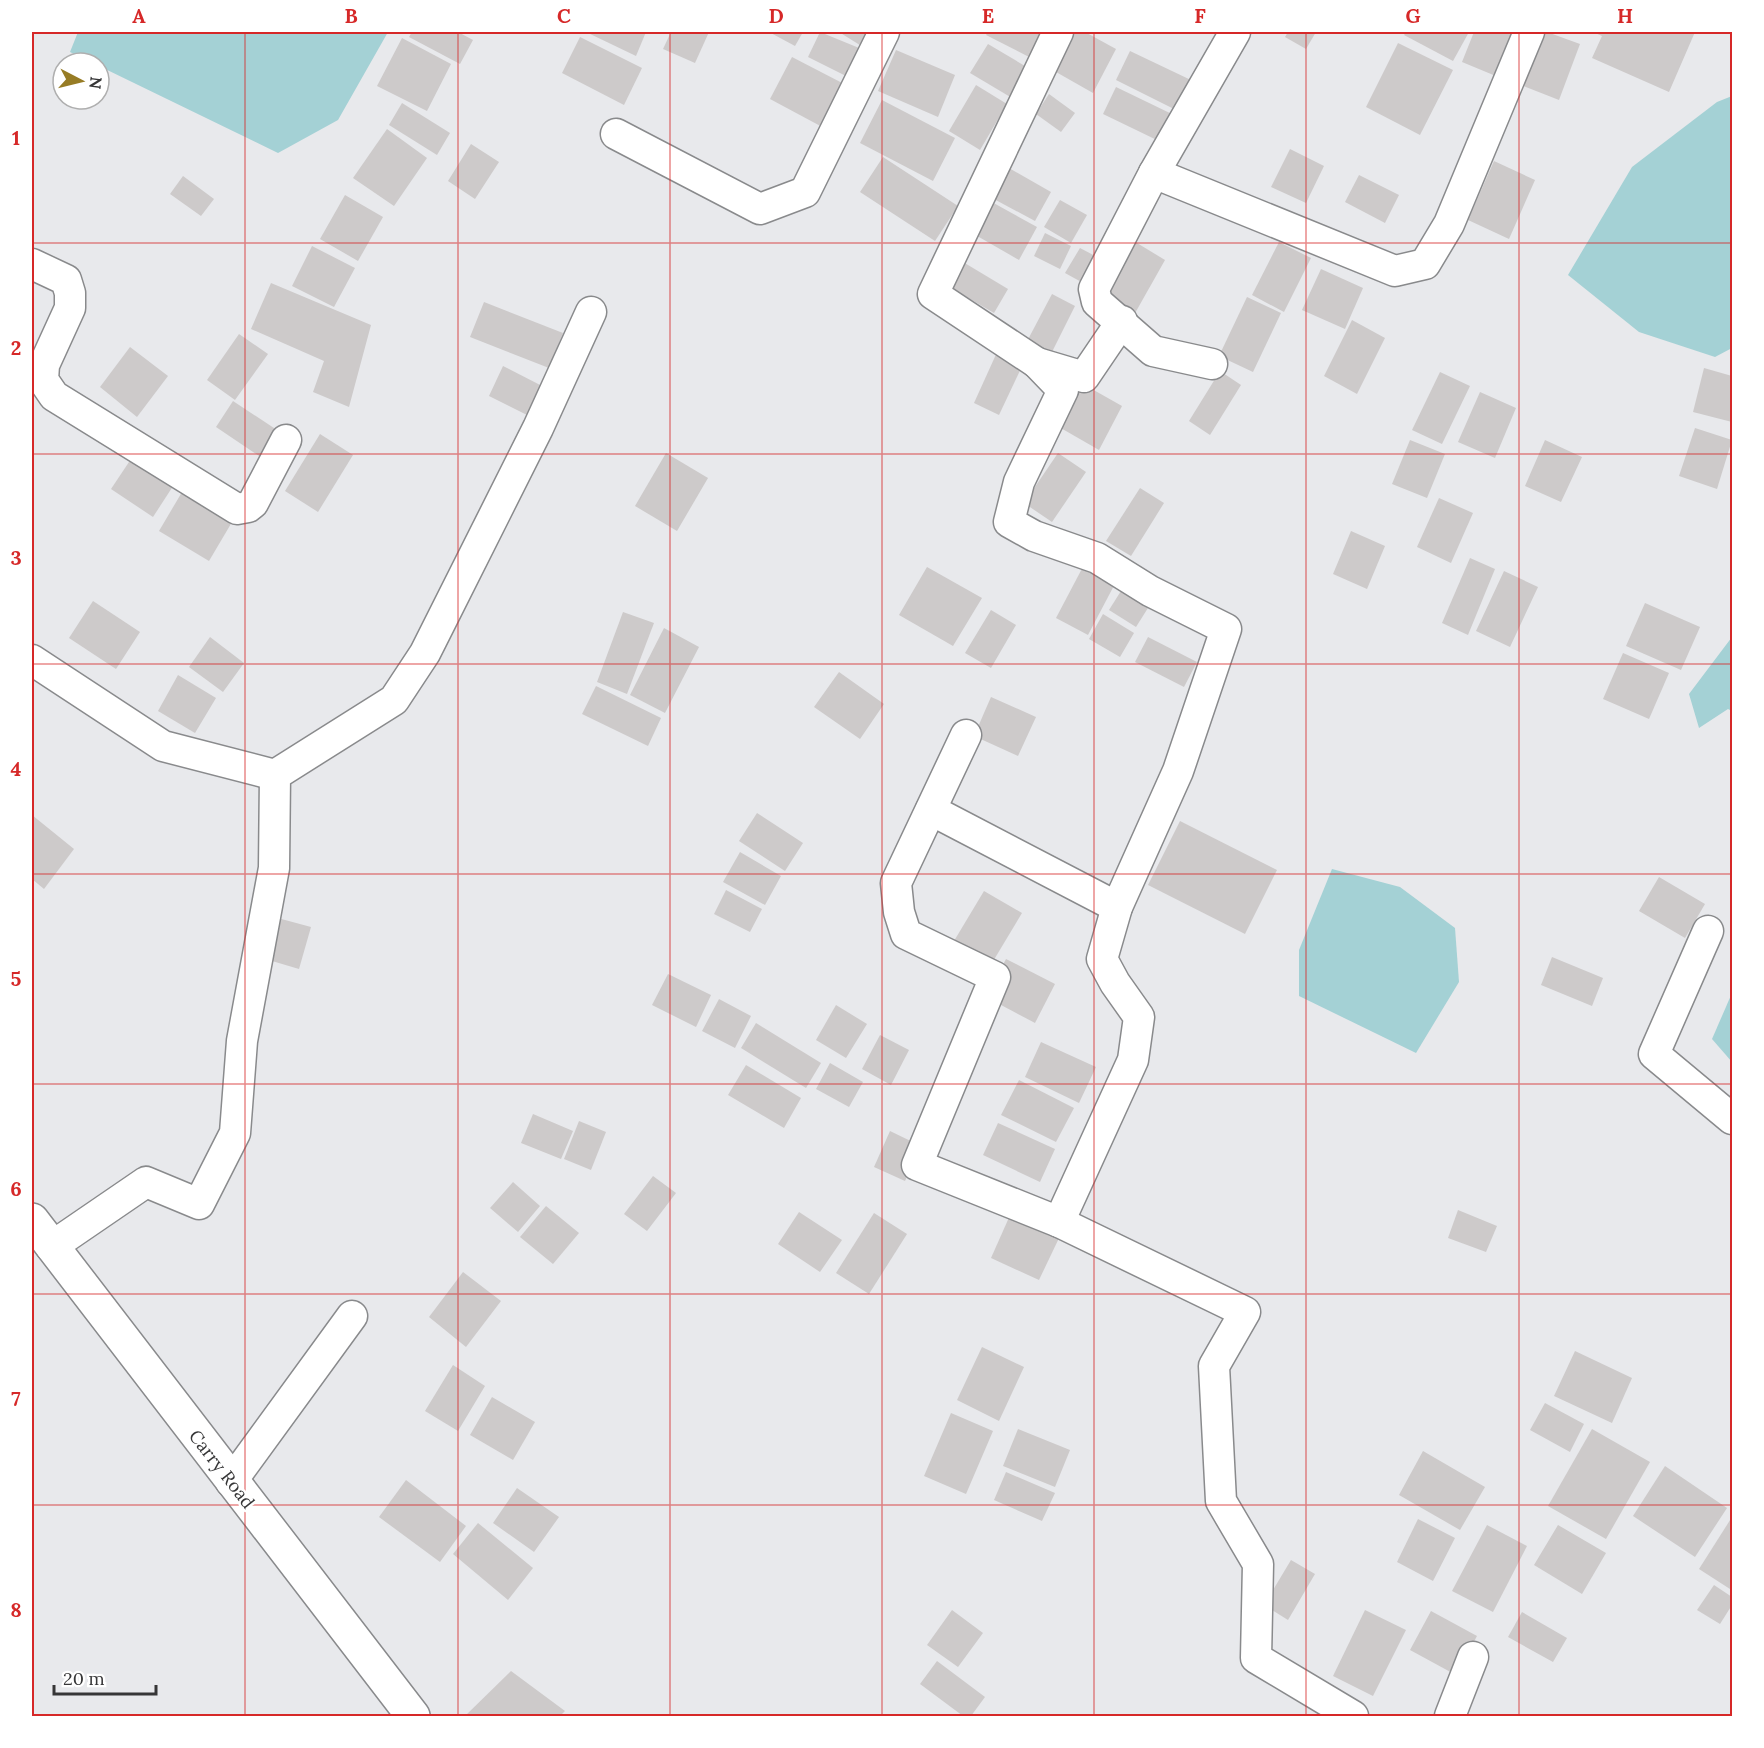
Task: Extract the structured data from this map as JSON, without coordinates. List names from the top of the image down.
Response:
{
  "streets": {
    "main road": ["Carry Road"]
  },
  "scale_bar": "20 m",
  "north": "right",
  "grid": {
    "columns": [
      "A",
      "B",
      "C",
      "D",
      "E",
      "F",
      "G",
      "H"
    ],
    "rows": [
      "1",
      "2",
      "3",
      "4",
      "5",
      "6",
      "7",
      "8"
    ]
  }
}
